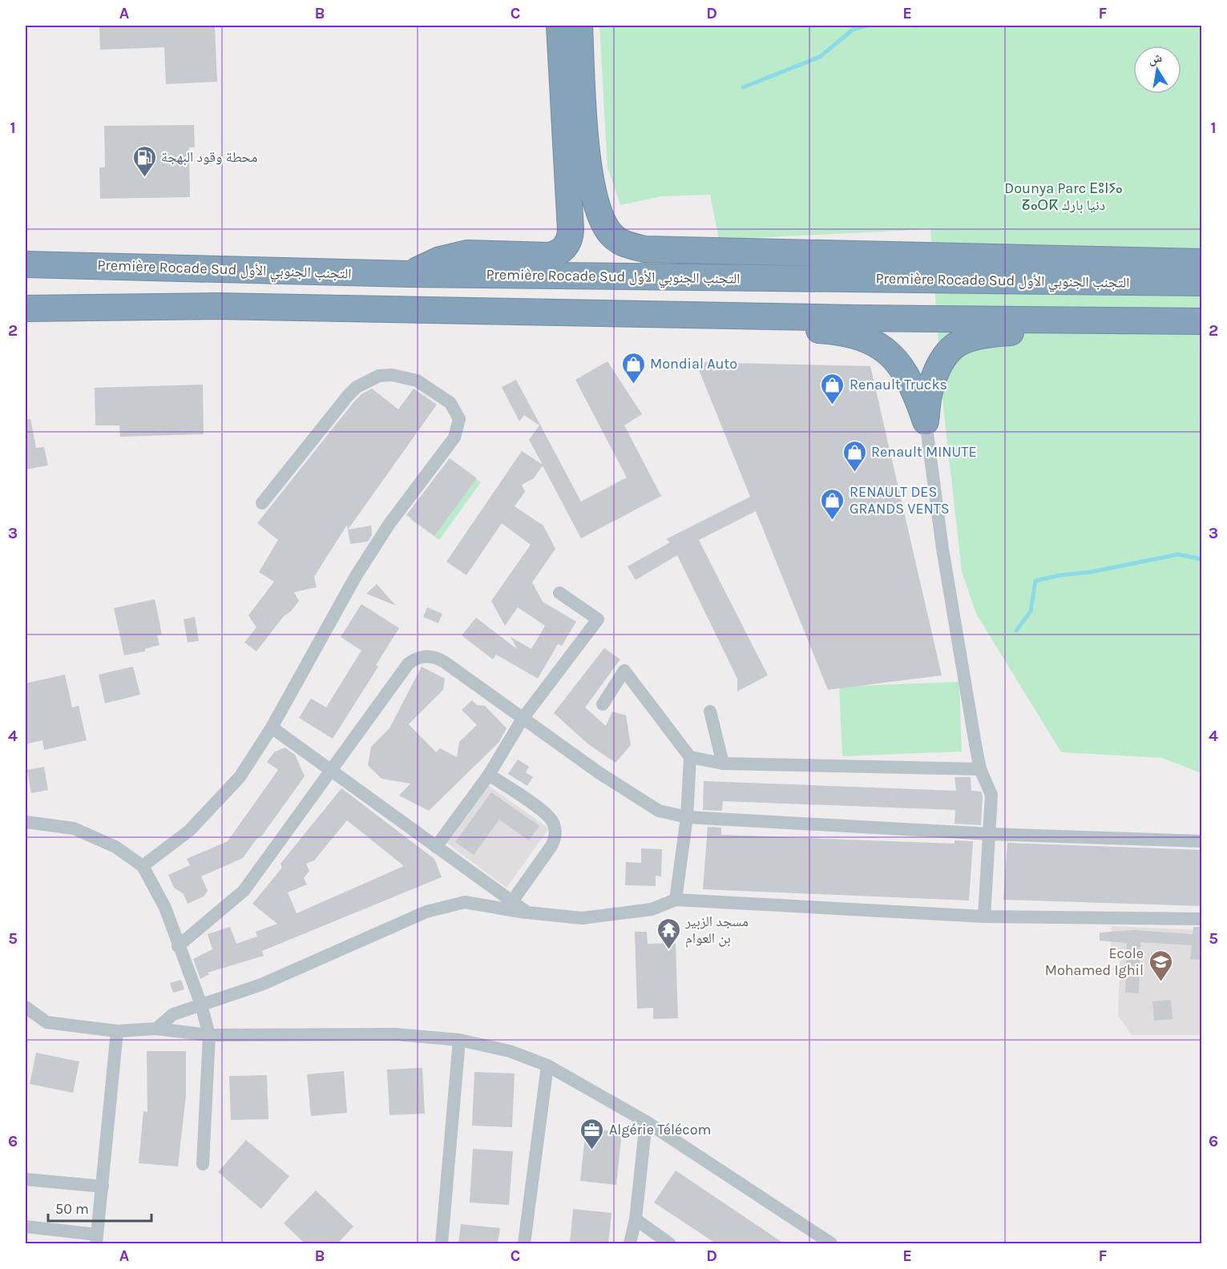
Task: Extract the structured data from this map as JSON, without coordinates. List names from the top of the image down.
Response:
{
  "streets": {
    "highway": ["Première Rocade Sud التجنب الجنوبي الأول"]
  },
  "parks": ["Dounya Parc ⴹⵓⵏⵢⴰ ⵒⴰⵔⴽ دنيا بارك"],
  "places": {
    "fuel station": ["محطة وقود البهجة"],
    "shop": [
      "Mondial Auto",
      "Renault Trucks",
      "Renault MINUTE",
      "RENAULT DES GRANDS VENTS"
    ],
    "temple": ["مسجد الزبير بن العوام"],
    "school or university": ["Ecole Mohamed Ighil"],
    "office": ["Algérie Télécom"]
  },
  "scale_bar": "50 m",
  "north": "top",
  "grid": {
    "columns": [
      "A",
      "B",
      "C",
      "D",
      "E",
      "F"
    ],
    "rows": [
      "1",
      "2",
      "3",
      "4",
      "5",
      "6"
    ]
  }
}
